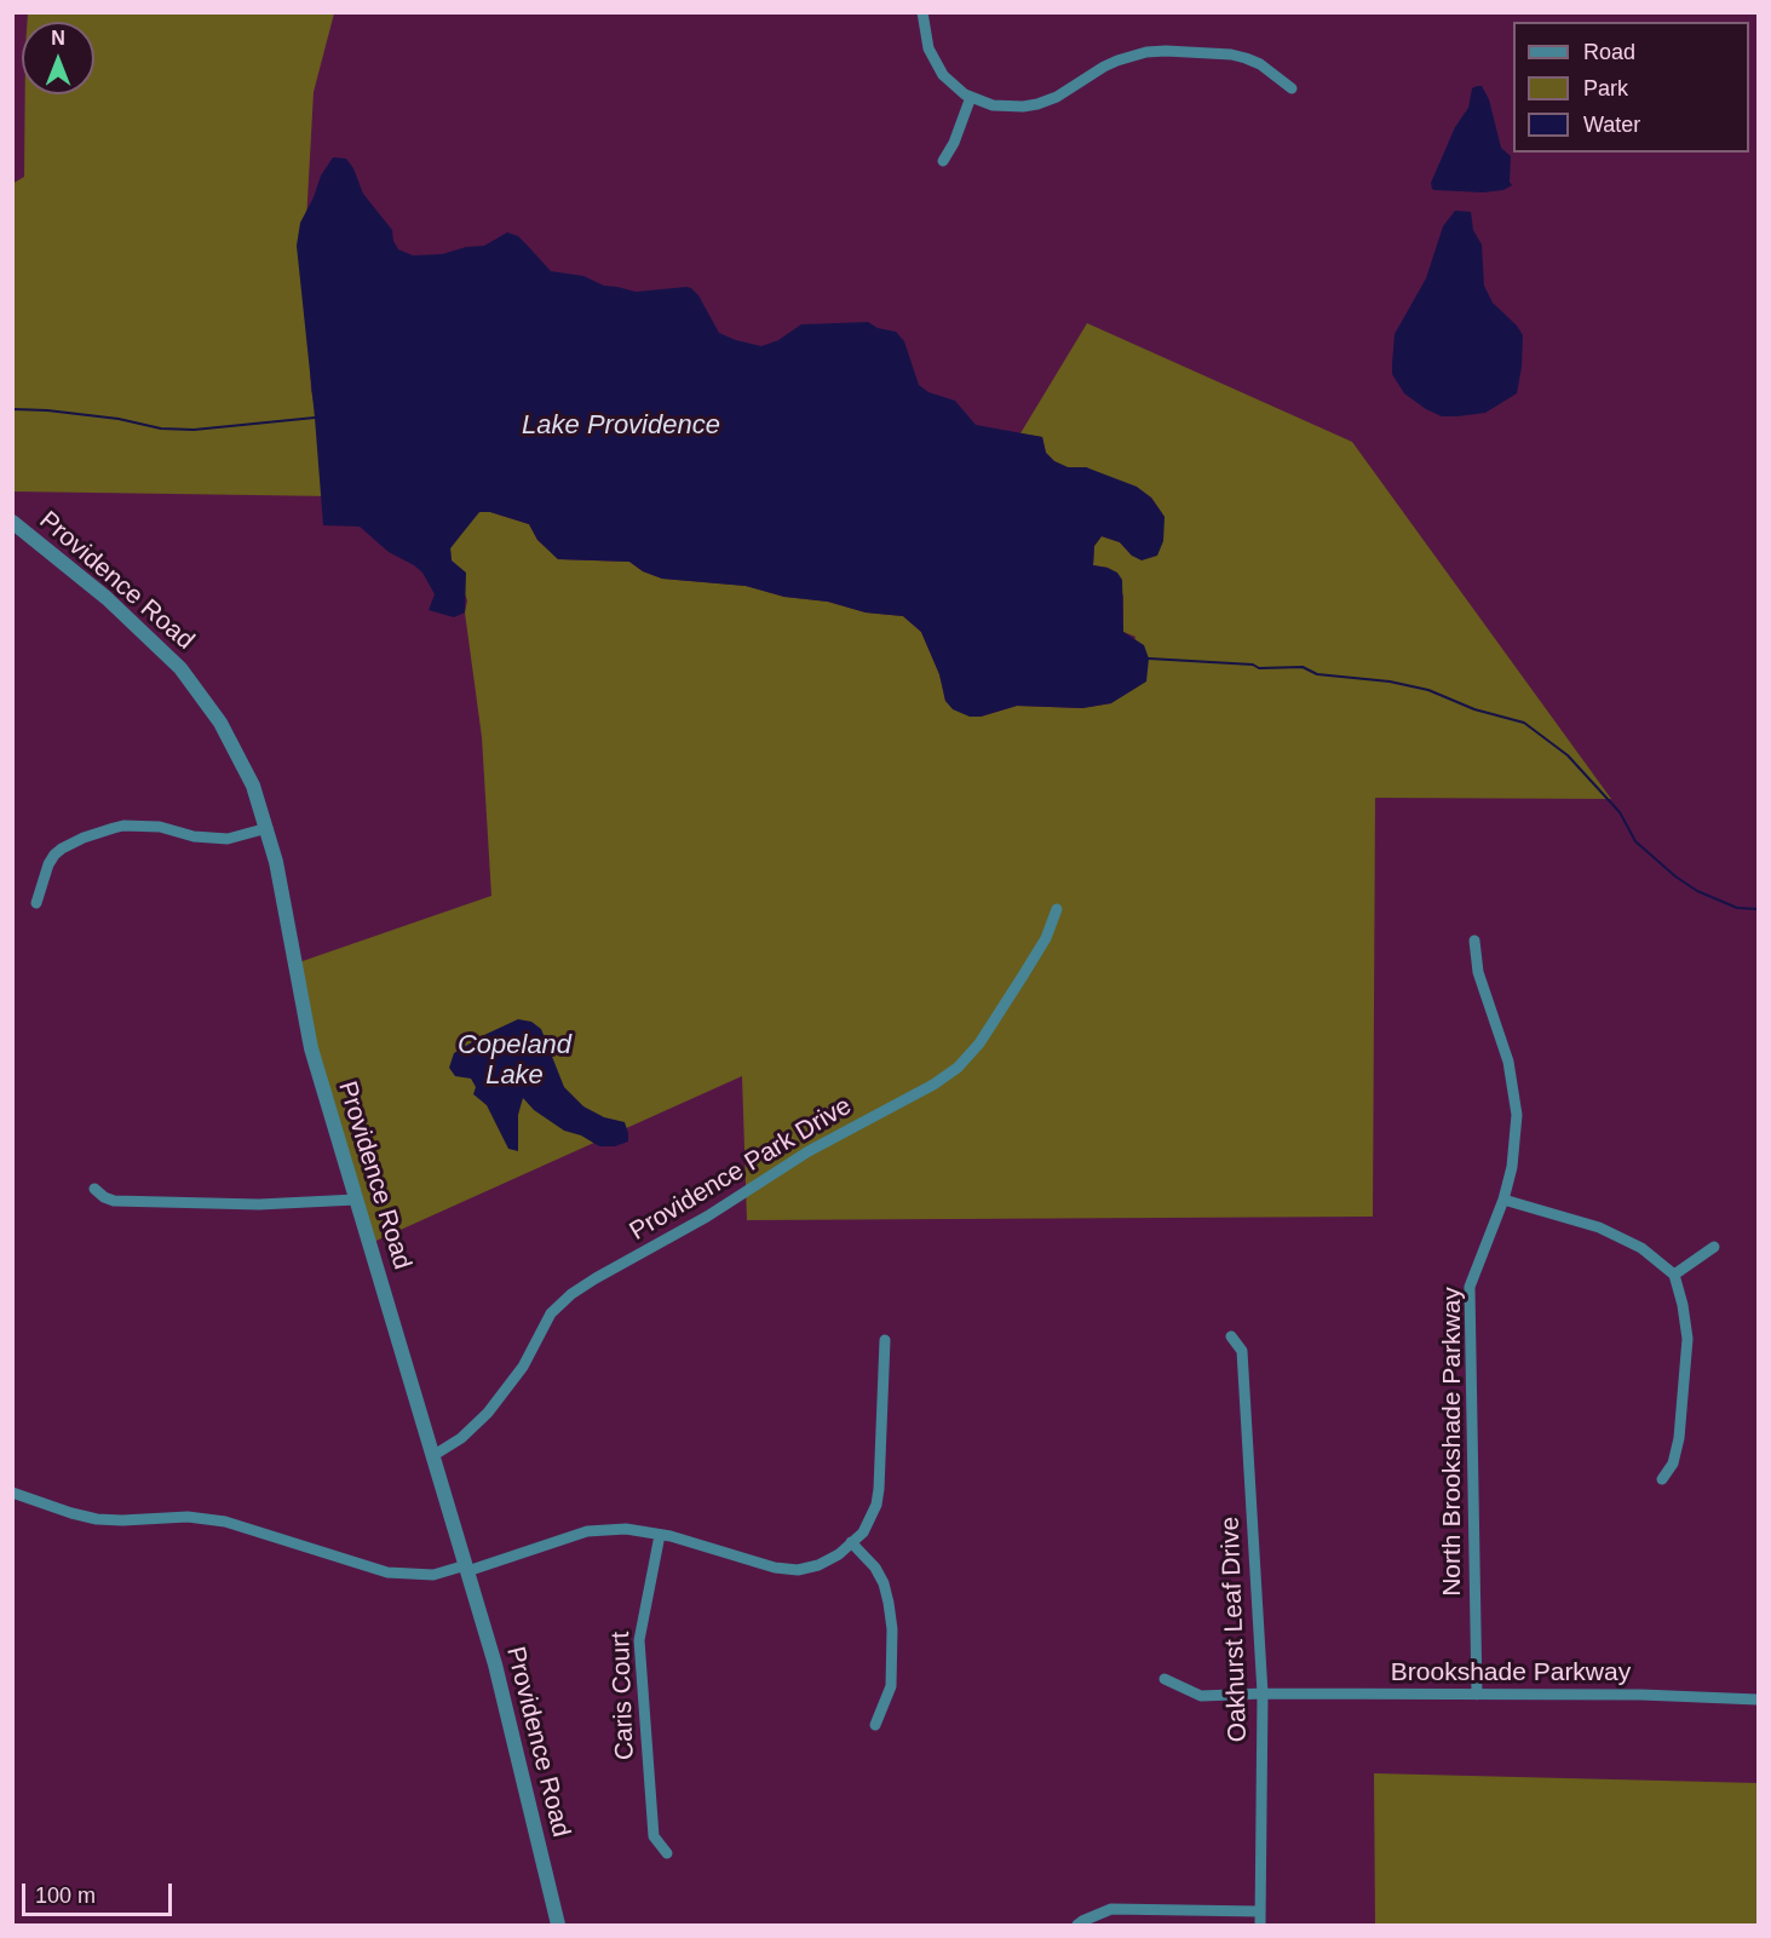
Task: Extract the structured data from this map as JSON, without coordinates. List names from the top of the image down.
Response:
{
  "streets": {
    "street": [
      "Providence Road",
      "Providence Park Drive",
      "North Brookshade Parkway",
      "Oakhurst Leaf Drive",
      "Brookshade Parkway",
      "Caris Court"
    ]
  },
  "crossings": [
    ["Providence Road", "Providence Park Drive"],
    ["North Brookshade Parkway", "Brookshade Parkway"],
    ["Oakhurst Leaf Drive", "Brookshade Parkway"]
  ],
  "water": ["Lake Providence", "Copeland Lake"],
  "legend": ["Road", "Park", "Water"],
  "scale_bar": "100 m",
  "north": "top"
}
